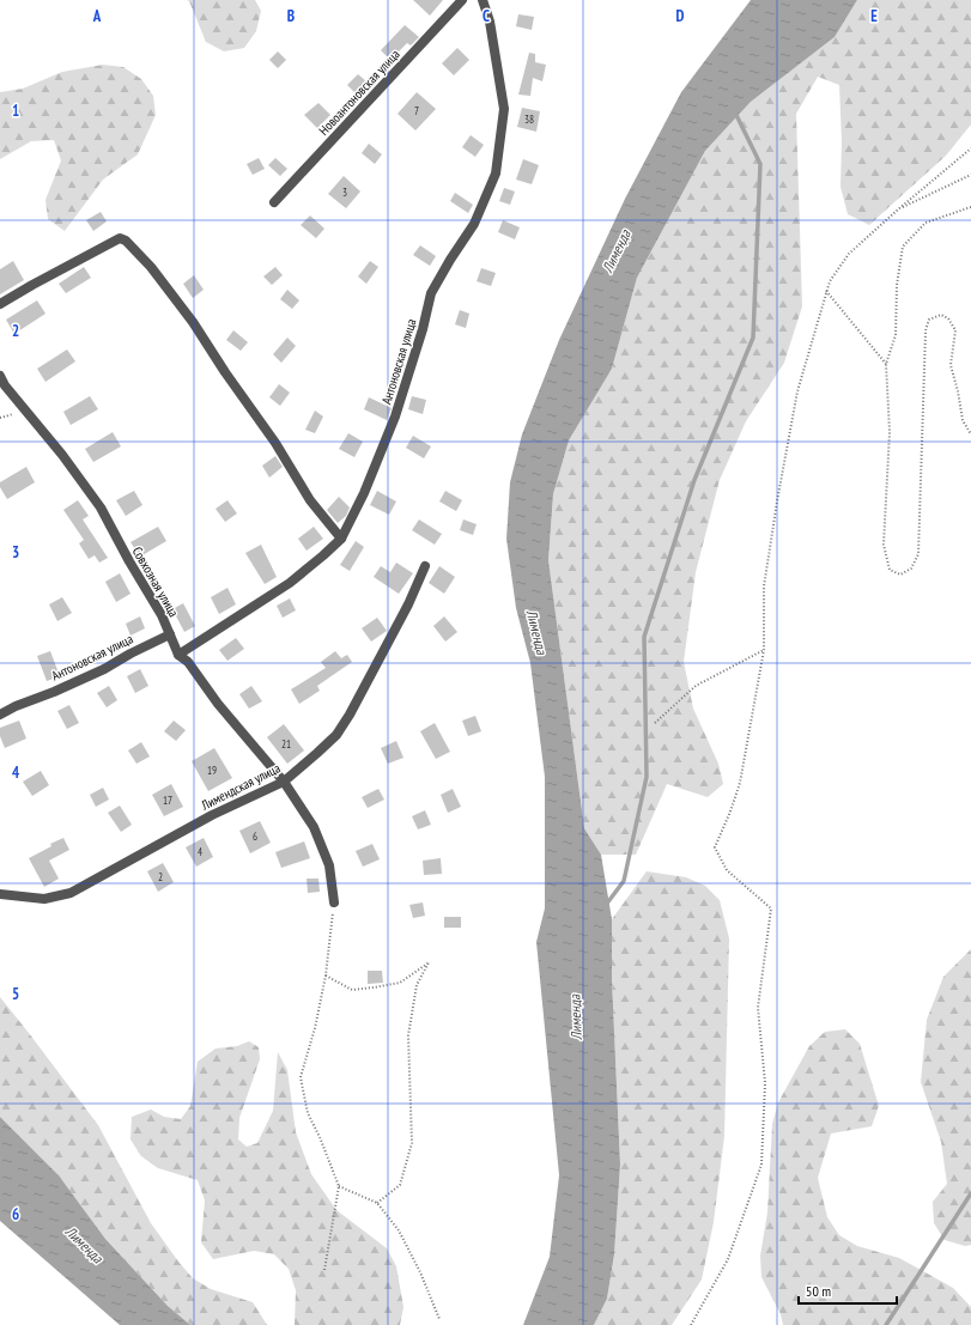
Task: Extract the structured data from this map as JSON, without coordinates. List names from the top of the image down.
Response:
{
  "streets": {
    "street": [
      "Новоантоновская улица",
      "Антоновская улица",
      "Совхозная улица",
      "Лимендская улица"
    ]
  },
  "crossings": [
    ["Антоновская улица", "Совхозная улица"],
    ["Совхозная улица", "Лимендская улица"]
  ],
  "water": ["Лименда"],
  "house_numbers": [
    "7",
    "38",
    "3",
    "21",
    "19",
    "17",
    "6",
    "4",
    "2"
  ],
  "scale_bar": "50 m",
  "grid": {
    "columns": [
      "A",
      "B",
      "C",
      "D",
      "E"
    ],
    "rows": [
      "1",
      "2",
      "3",
      "4",
      "5",
      "6"
    ]
  }
}
